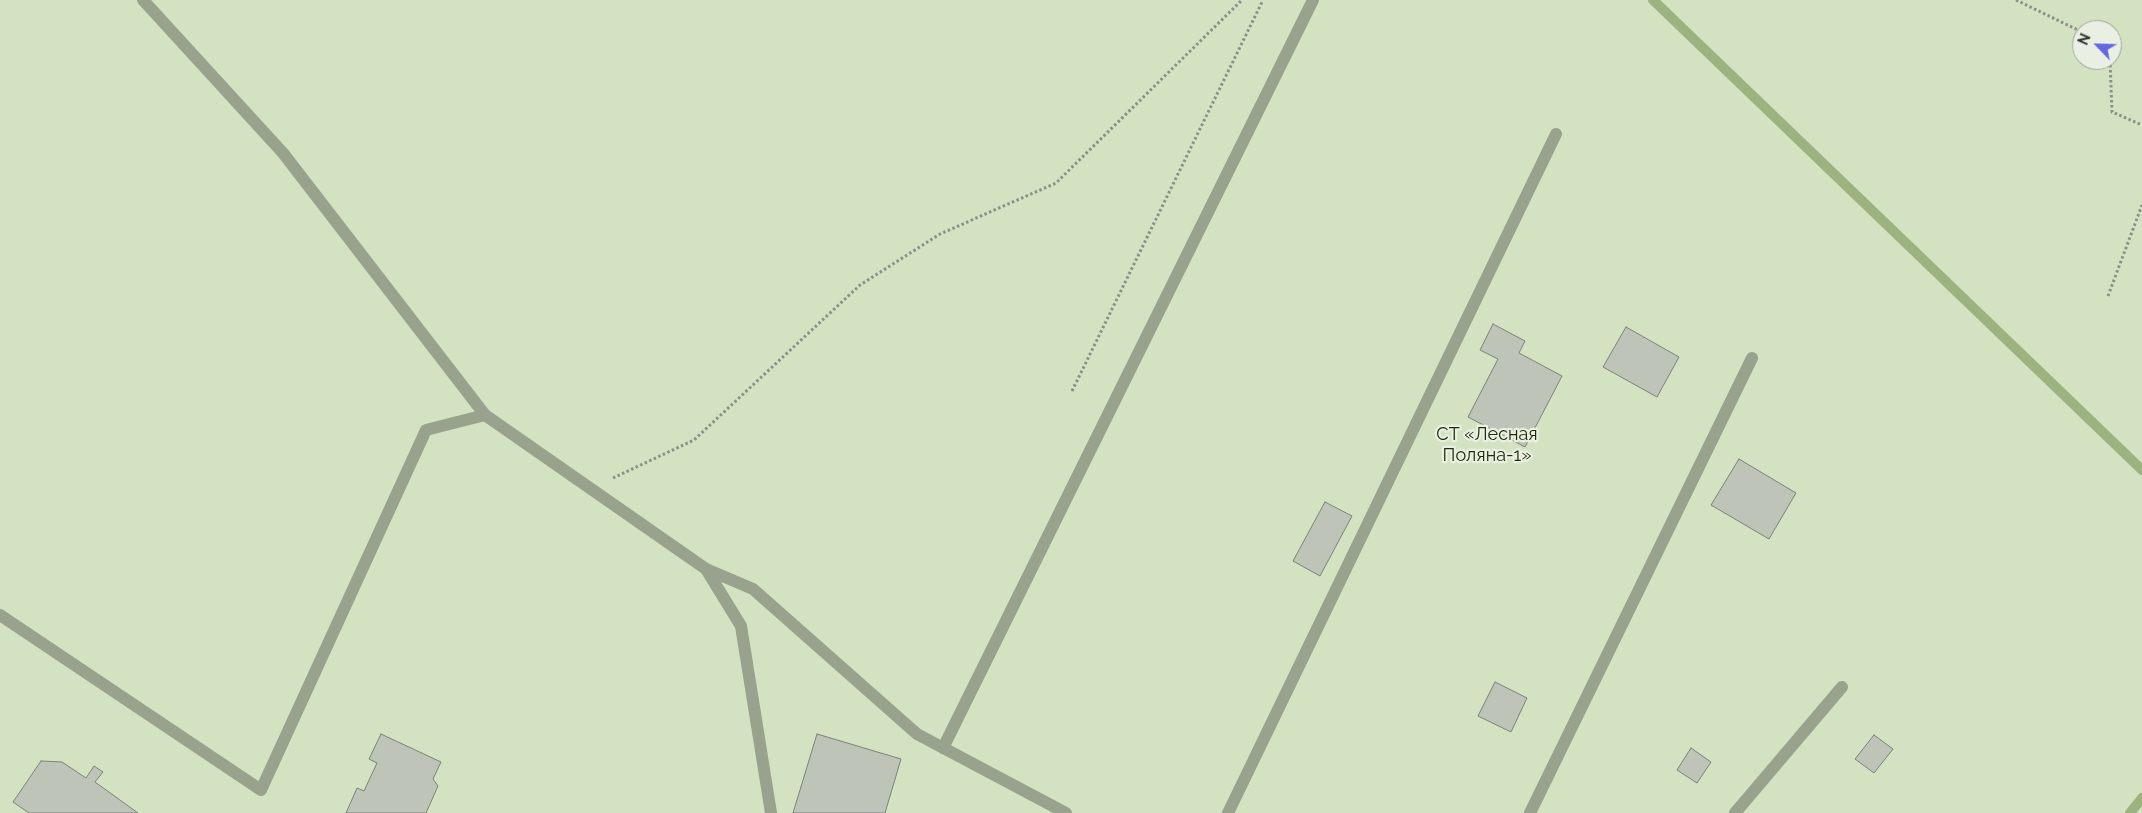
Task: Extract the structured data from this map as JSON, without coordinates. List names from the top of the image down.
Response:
{
  "parks": ["СТ «Лесная Поляна-1»"],
  "north": "top left"
}
